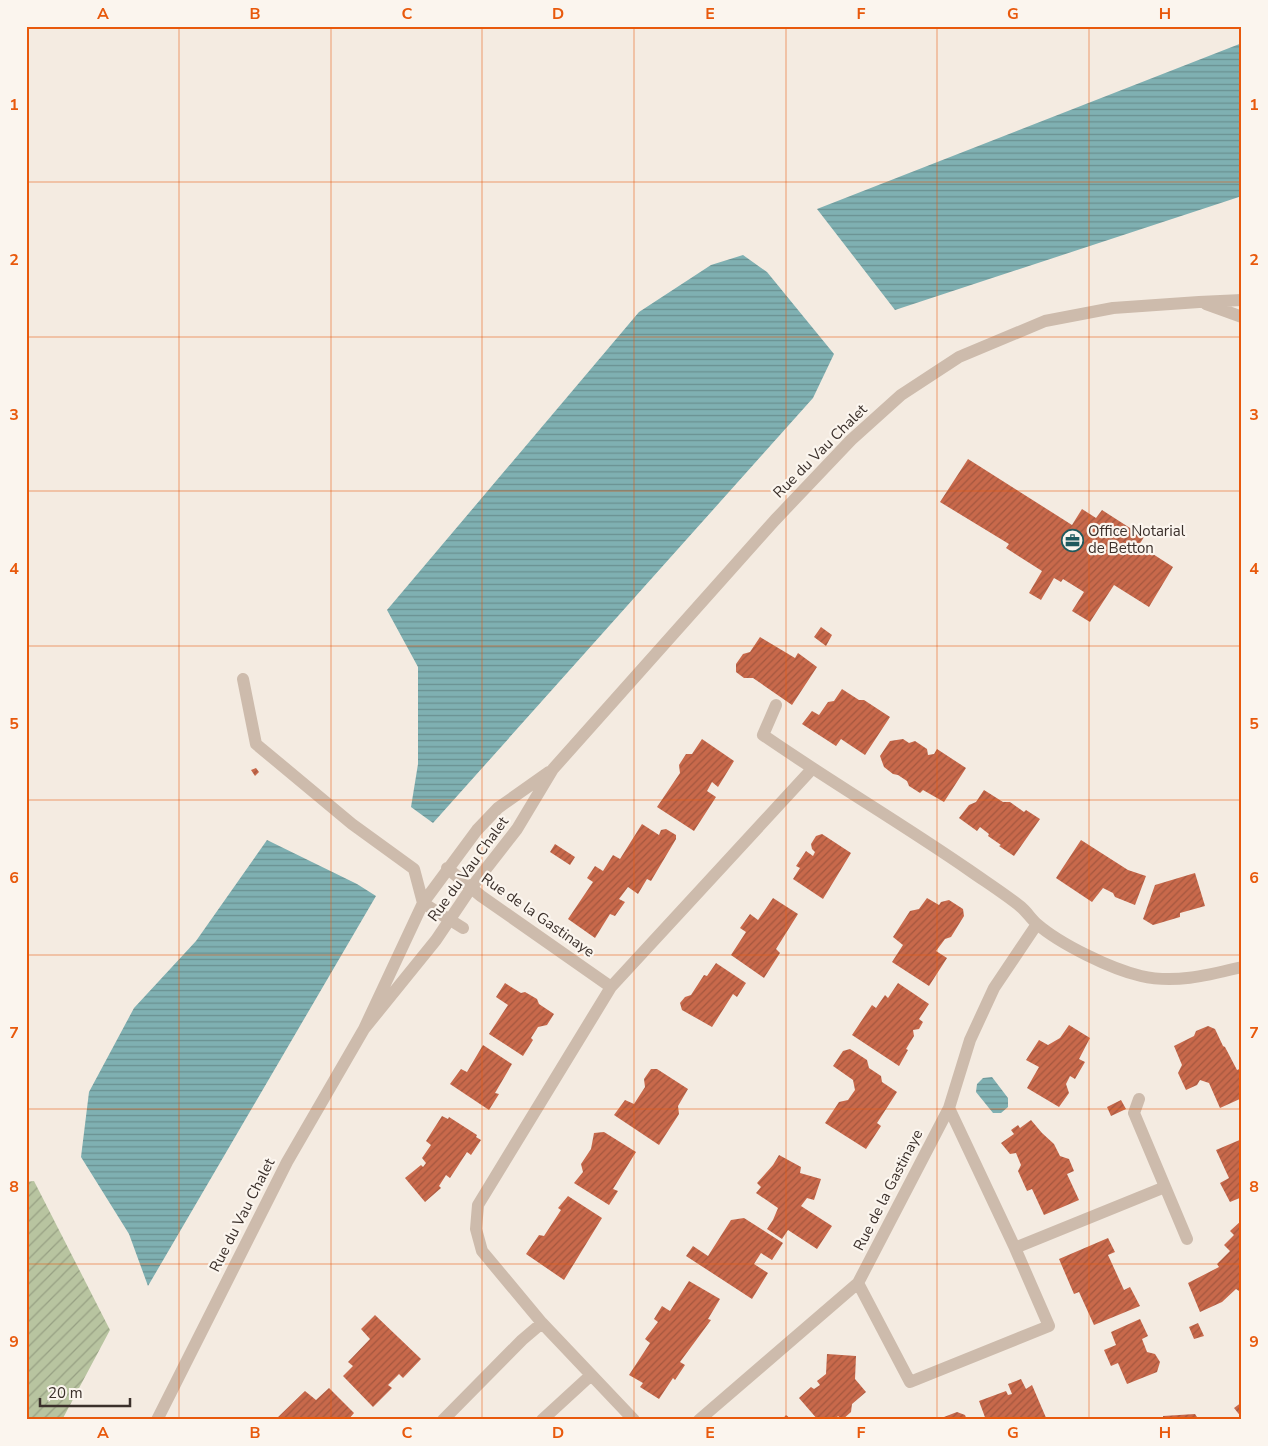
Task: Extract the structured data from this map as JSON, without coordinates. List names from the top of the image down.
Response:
{
  "streets": {
    "street": ["Rue du Vau Chalet", "Rue de la Gastinaye"]
  },
  "crossings": [
    ["Rue du Vau Chalet", "Rue de la Gastinaye"]
  ],
  "places": {
    "office": ["Office Notarial de Betton"]
  },
  "scale_bar": "20 m",
  "grid": {
    "columns": [
      "A",
      "B",
      "C",
      "D",
      "E",
      "F",
      "G",
      "H"
    ],
    "rows": [
      "1",
      "2",
      "3",
      "4",
      "5",
      "6",
      "7",
      "8",
      "9"
    ]
  }
}
